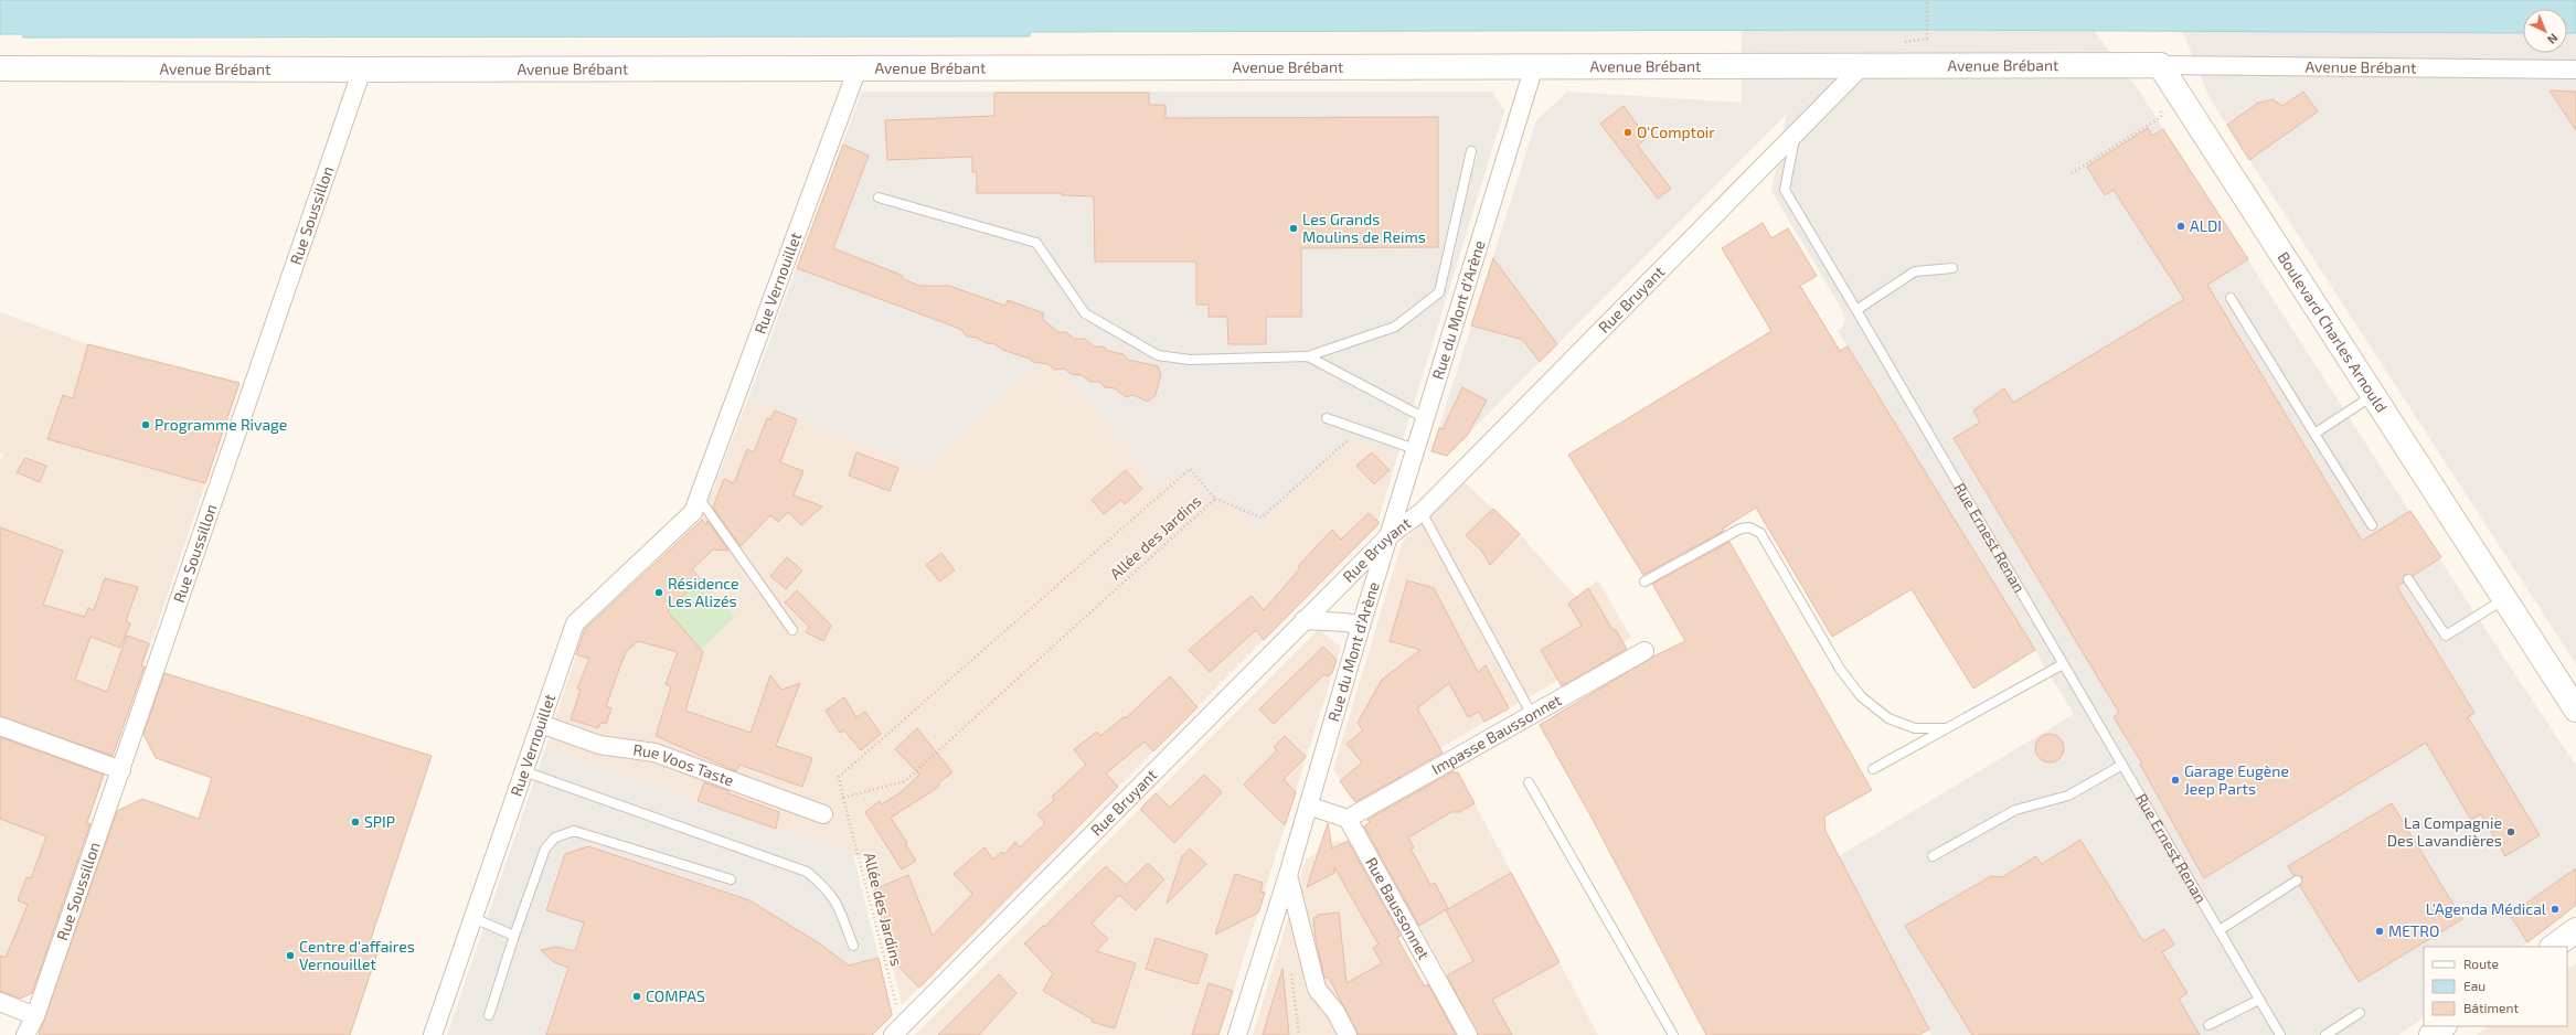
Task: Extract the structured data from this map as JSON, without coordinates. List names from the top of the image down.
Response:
{
  "streets": {
    "main road": ["Avenue Brébant", "Boulevard Charles Arnould"],
    "street": [
      "Rue Soussillon",
      "Rue Vernouillet",
      "Rue Bruyant",
      "Rue du Mont d'Arène",
      "Impasse Baussonnet",
      "Rue Voos Taste",
      "Rue Baussonnet"
    ],
    "lane": ["Rue Ernest Renan"],
    "path": ["Allée des Jardins"]
  },
  "crossings": [
    ["Avenue Brébant", "Rue Soussillon"],
    ["Avenue Brébant", "Rue Vernouillet"],
    ["Avenue Brébant", "Rue Bruyant"],
    ["Avenue Brébant", "Rue du Mont d'Arène"],
    ["Avenue Brébant", "Boulevard Charles Arnould"],
    ["Rue Vernouillet", "Rue Voos Taste"],
    ["Rue Bruyant", "Rue du Mont d'Arène"],
    ["Rue Bruyant", "Allée des Jardins"],
    ["Rue Bruyant", "Rue Ernest Renan"],
    ["Impasse Baussonnet", "Rue Baussonnet"]
  ],
  "places": [
    "O'Comptoir",
    "ALDI",
    "Les Grands Moulins de Reims",
    "Programme Rivage",
    "Résidence Les Alizés",
    "Garage Eugène Jeep Parts",
    "SPIP",
    "La Compagnie Des Lavandières",
    "L'Agenda Médical",
    "METRO",
    "Centre d'affaires Vernouillet",
    "COMPAS"
  ],
  "legend": ["Route", "Eau", "Bâtiment"],
  "north": "bottom right"
}
